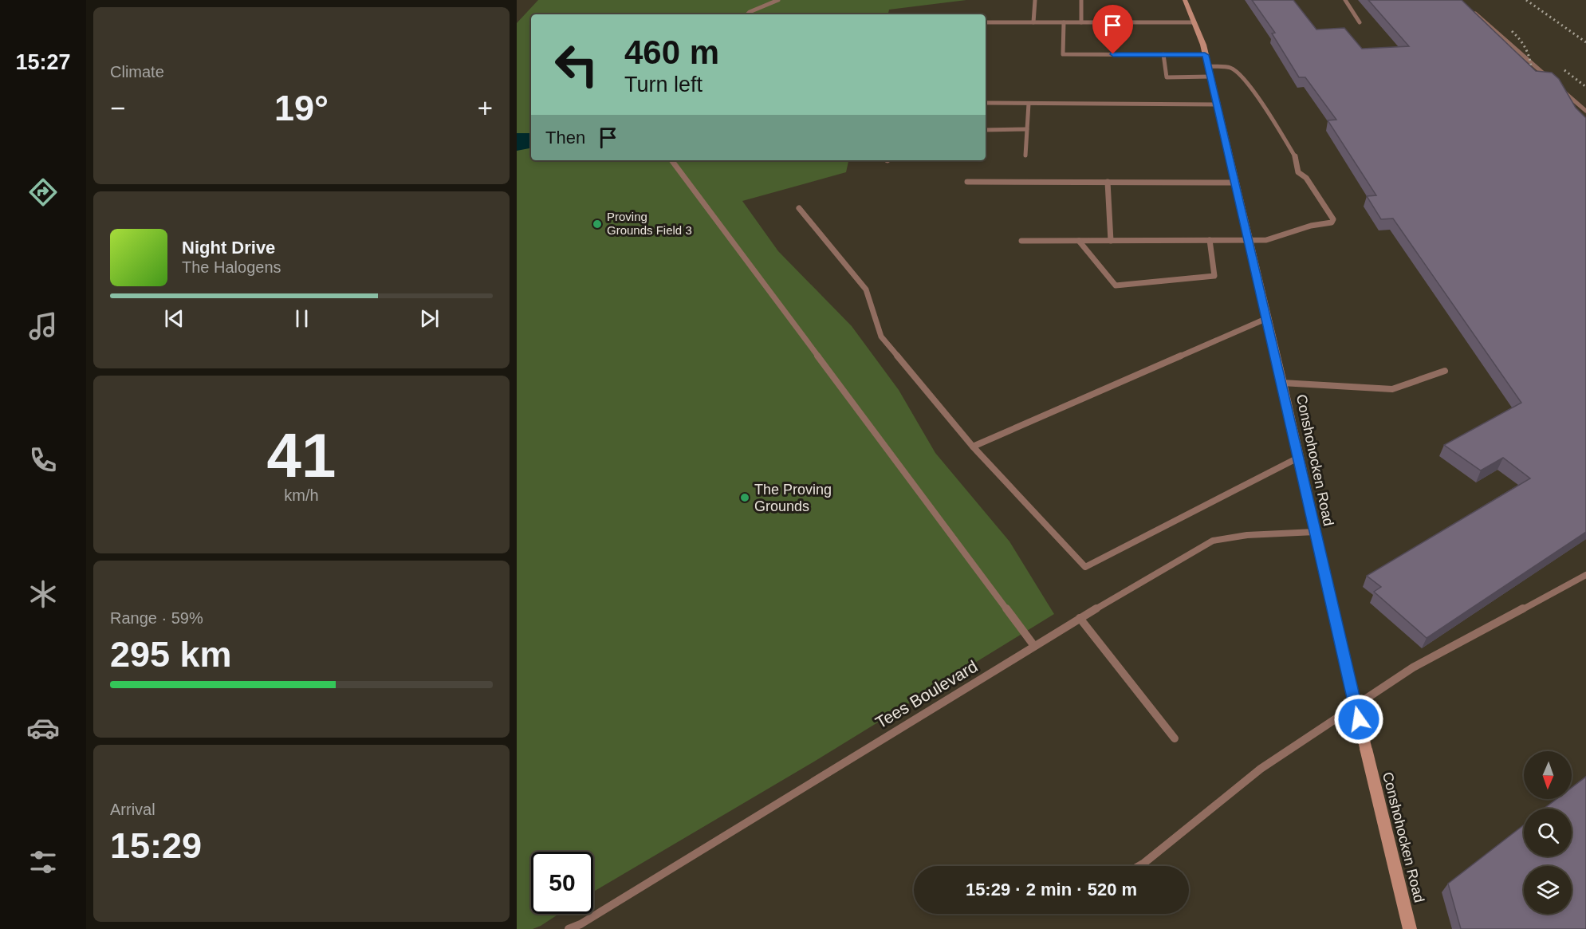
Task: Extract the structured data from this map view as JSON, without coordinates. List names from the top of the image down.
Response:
{
  "streets": {
    "main road": ["Conshohocken Road"],
    "lane": ["Tees Boulevard"]
  },
  "crossings": [
    ["Conshohocken Road", "Tees Boulevard"]
  ],
  "places": ["Proving Grounds Field 3", "The Proving Grounds"],
  "north": "bottom",
  "page": {
    "tabs": "15:27",
    "tile": [
      "Climate",
      ["41", "km/h"],
      ["Range · 59%", "295 km"],
      ["Arrival", "15:29"]
    ],
    "turn": ["460 m", "Turn left"],
    "heat": ["−", "19°", "+"],
    "then": "Then",
    "song": ["Night Drive", "The Halogens"],
    "limit": "50",
    "trip": "15:29 · 2 min · 520 m"
  }
}
